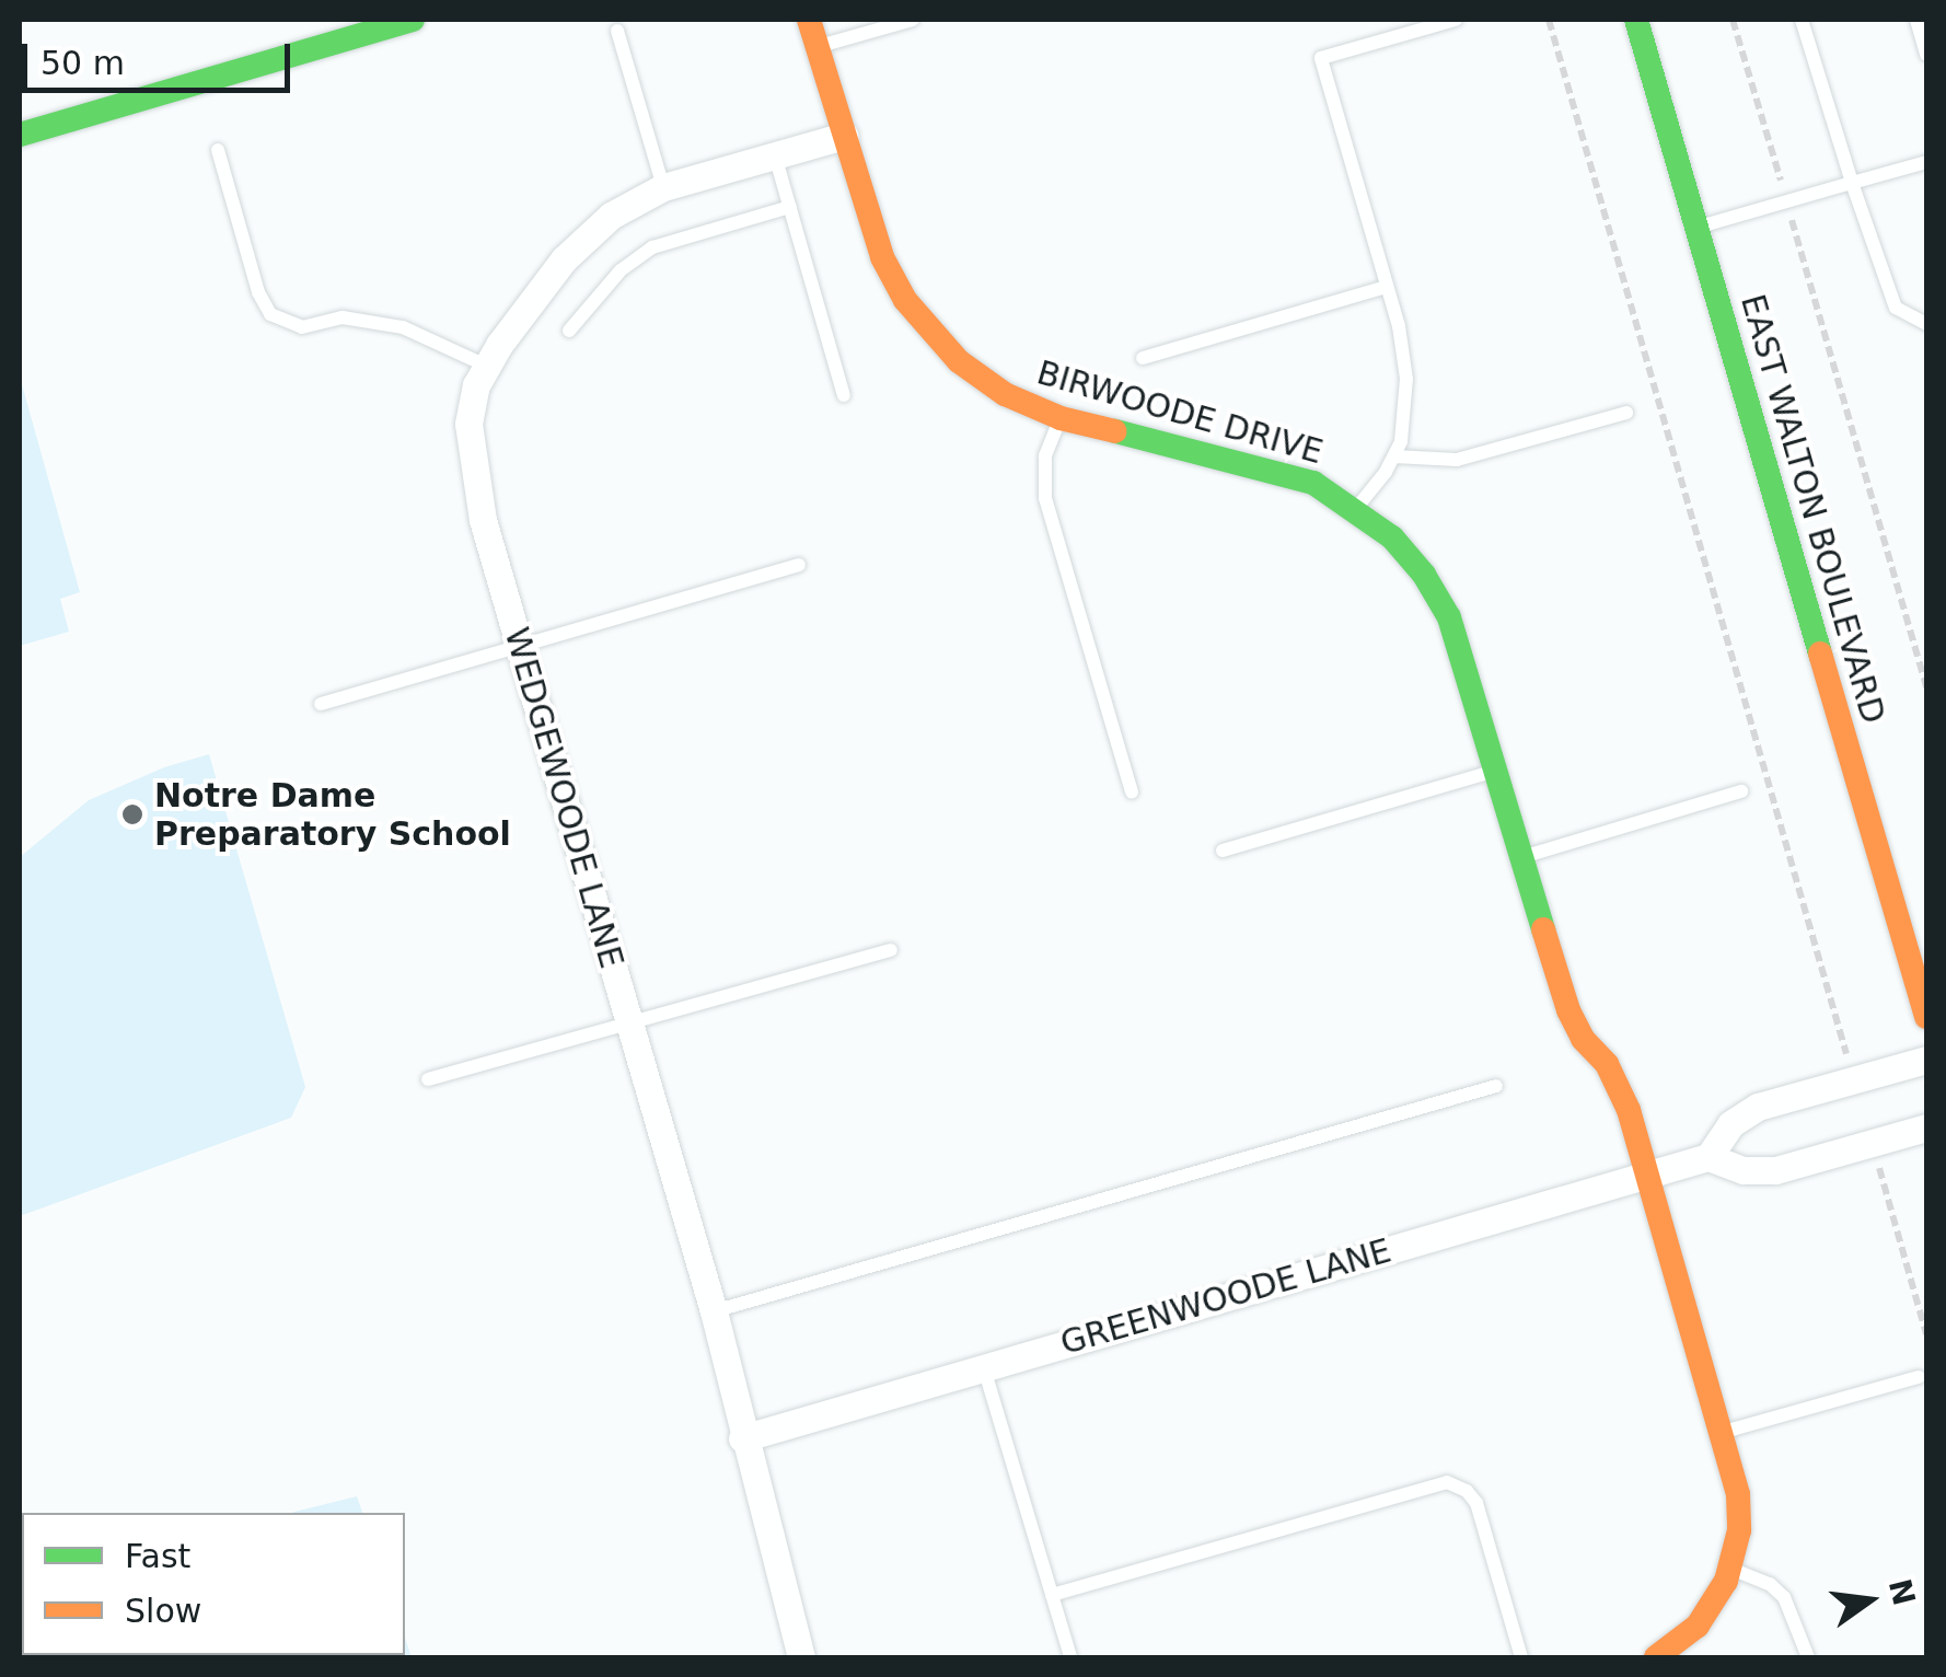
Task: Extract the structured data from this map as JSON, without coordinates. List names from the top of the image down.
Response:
{
  "streets": {
    "street": [
      "BIRWOODE DRIVE",
      "EAST WALTON BOULEVARD",
      "WEDGEWOODE LANE",
      "GREENWOODE LANE"
    ]
  },
  "crossings": [
    ["BIRWOODE DRIVE", "WEDGEWOODE LANE"],
    ["BIRWOODE DRIVE", "GREENWOODE LANE"],
    ["WEDGEWOODE LANE", "GREENWOODE LANE"]
  ],
  "places": ["Notre Dame Preparatory School"],
  "legend": ["Fast", "Slow"],
  "scale_bar": "50 m",
  "north": "right"
}
